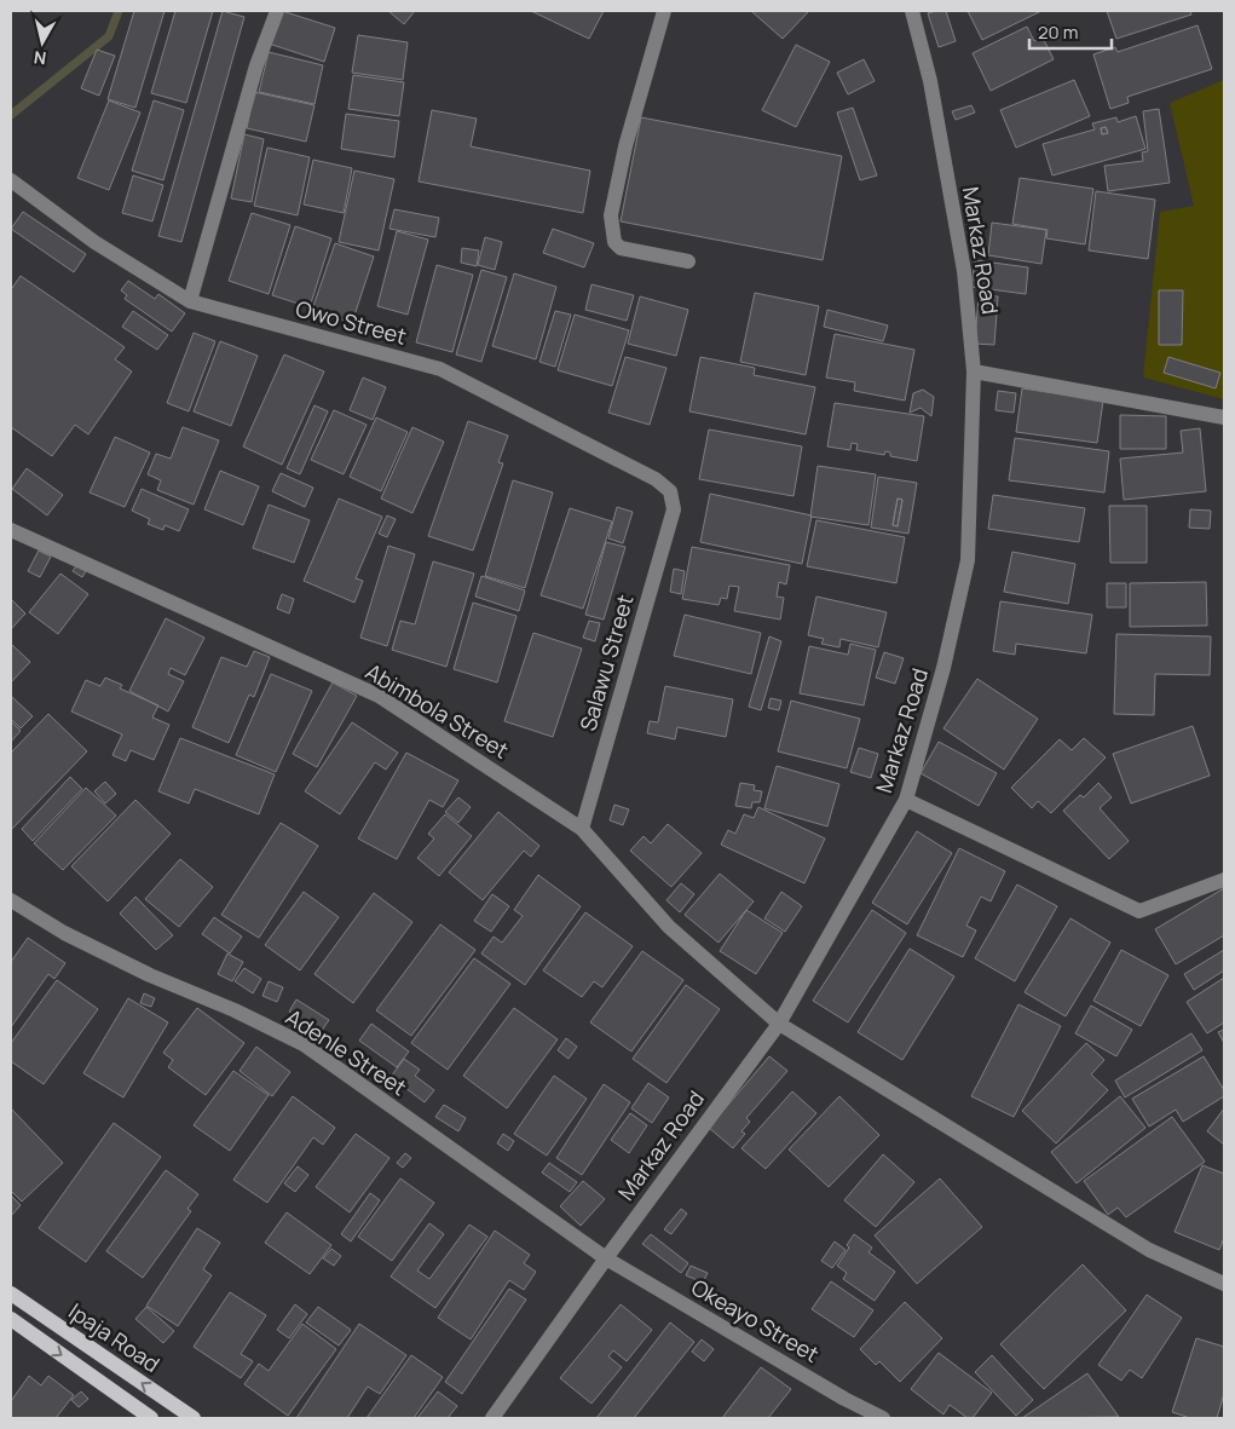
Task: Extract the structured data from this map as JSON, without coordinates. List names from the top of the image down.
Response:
{
  "streets": {
    "main road": ["Ipaja Road"],
    "street": [
      "Markaz Road",
      "Owo Street",
      "Salawu Street",
      "Abimbola Street",
      "Adenle Street",
      "Okeayo Street"
    ]
  },
  "crossings": [
    ["Markaz Road", "Abimbola Street"],
    ["Markaz Road", "Adenle Street"],
    ["Markaz Road", "Okeayo Street"],
    ["Owo Street", "Salawu Street"],
    ["Salawu Street", "Abimbola Street"],
    ["Adenle Street", "Okeayo Street"]
  ],
  "scale_bar": "20 m",
  "north": "bottom"
}
